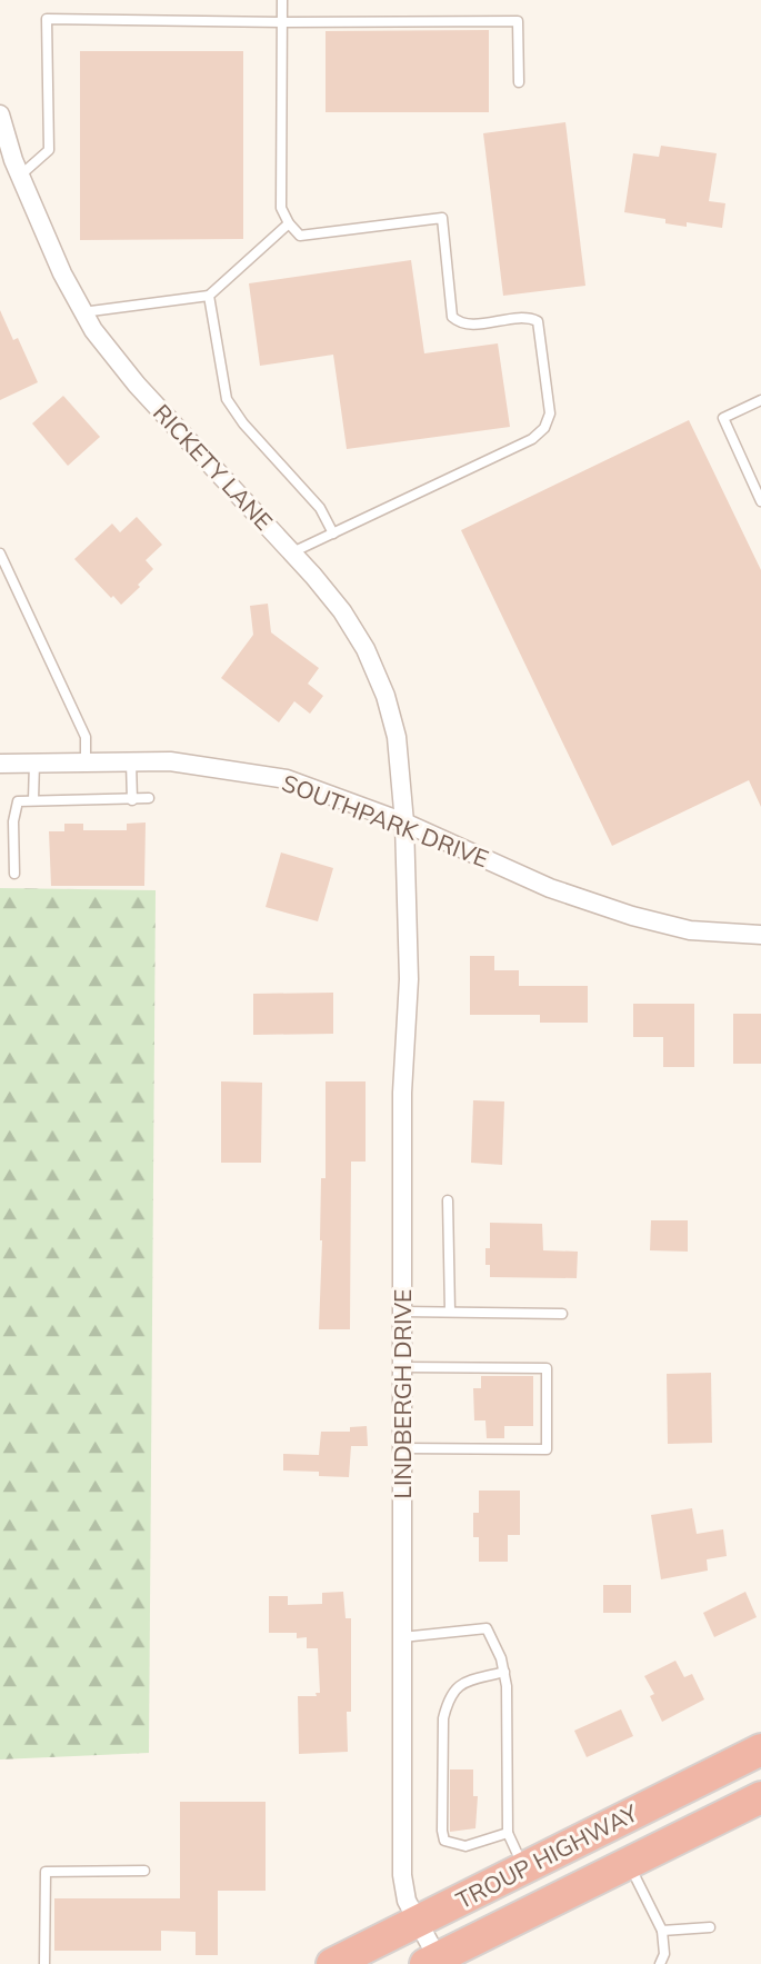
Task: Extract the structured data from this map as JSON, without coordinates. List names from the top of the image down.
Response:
{
  "streets": {
    "highway": ["TROUP HIGHWAY"],
    "street": ["RICKETY LANE", "SOUTHPARK DRIVE", "LINDBERGH DRIVE"]
  },
  "crossings": [
    ["RICKETY LANE", "SOUTHPARK DRIVE"],
    ["RICKETY LANE", "LINDBERGH DRIVE"],
    ["SOUTHPARK DRIVE", "LINDBERGH DRIVE"],
    ["LINDBERGH DRIVE", "TROUP HIGHWAY"]
  ]
}
